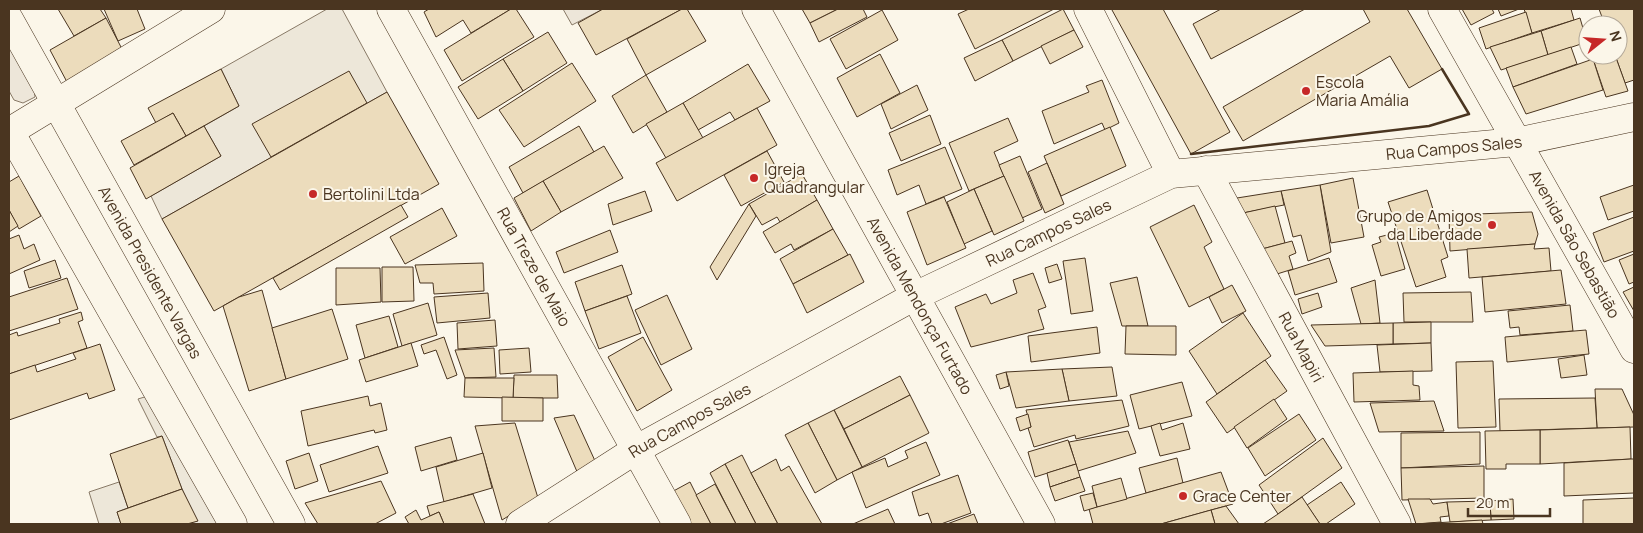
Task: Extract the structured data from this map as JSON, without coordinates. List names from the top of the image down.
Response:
{
  "streets": {
    "street": [
      "Rua Campos Sales",
      "Avenida São Sebastião",
      "Rua Treze de Maio",
      "Avenida Presidente Vargas",
      "Avenida Mendonça Furtado",
      "Rua Mapiri"
    ]
  },
  "crossings": [
    ["Rua Campos Sales", "Avenida São Sebastião"],
    ["Rua Campos Sales", "Rua Treze de Maio"],
    ["Rua Campos Sales", "Avenida Mendonça Furtado"],
    ["Rua Campos Sales", "Rua Mapiri"]
  ],
  "places": [
    "Escola Maria Amália",
    "Igreja Quadrangular",
    "Bertolini Ltda",
    "Grupo de Amigos da Liberdade",
    "Grace Center"
  ],
  "scale_bar": "20 m",
  "north": "right"
}
